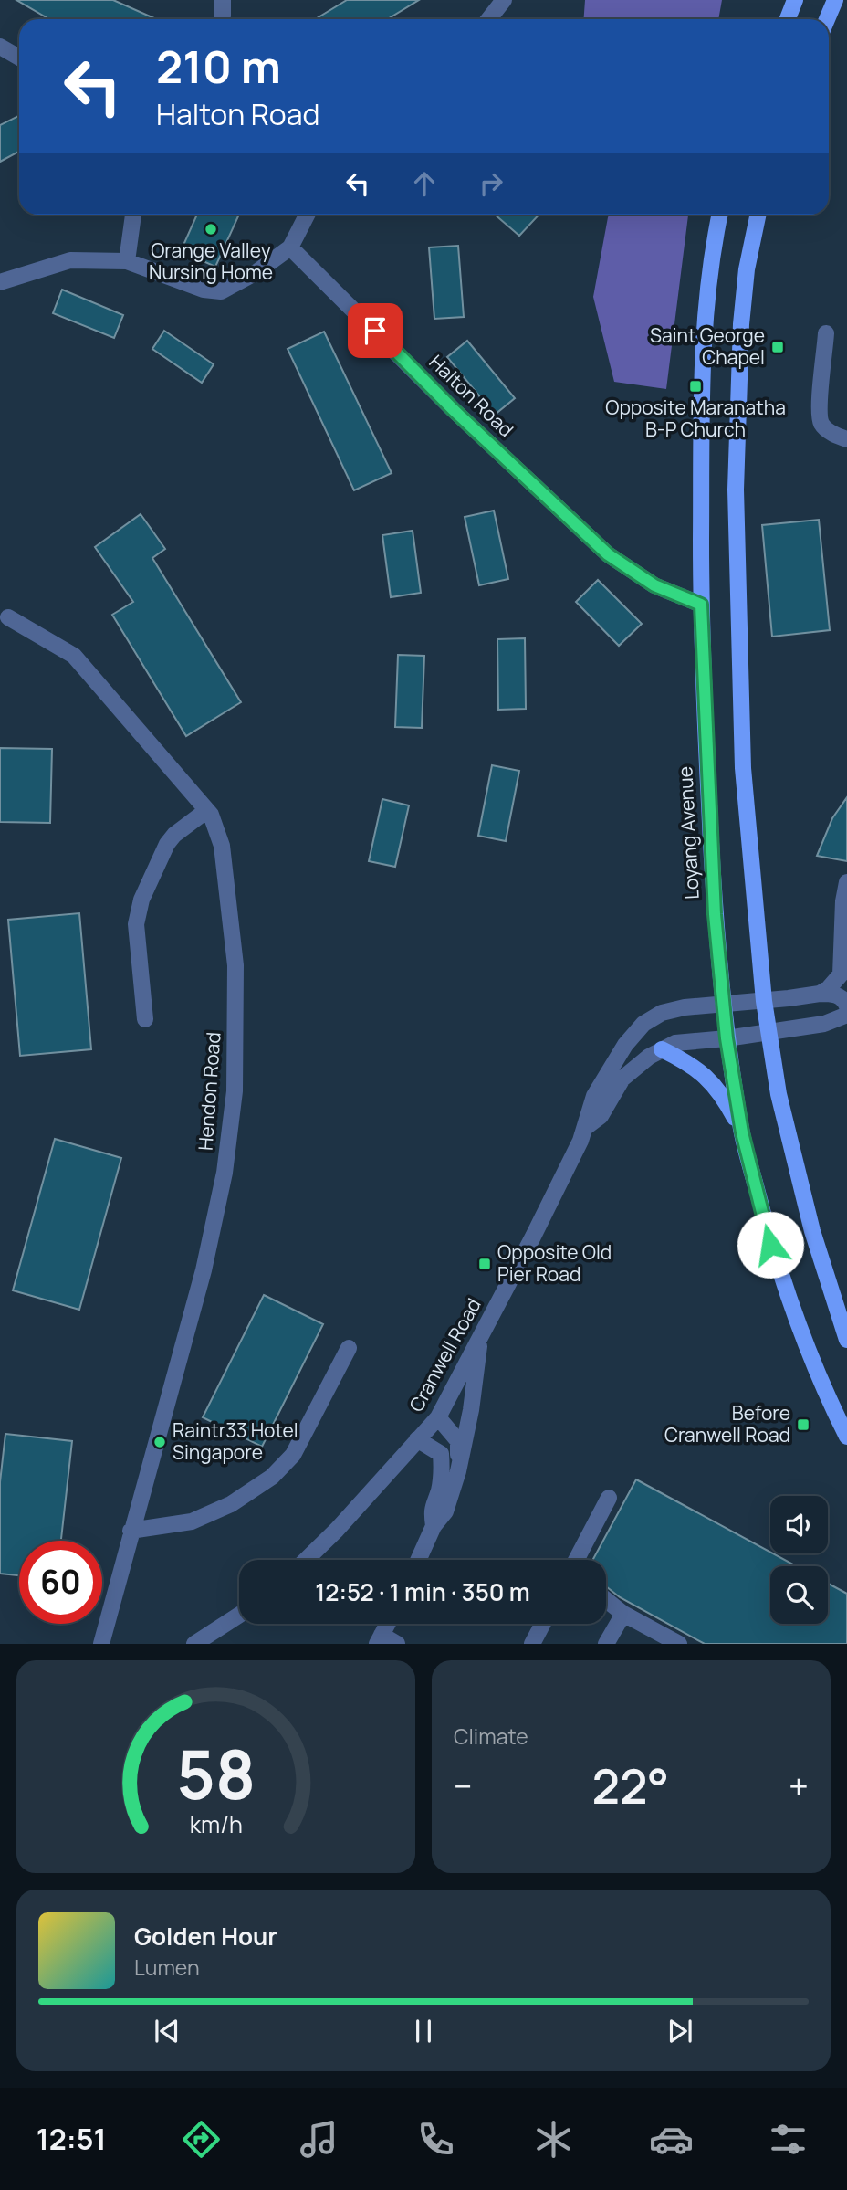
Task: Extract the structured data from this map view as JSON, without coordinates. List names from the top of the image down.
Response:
{
  "streets": {
    "main road": ["Loyang Avenue"],
    "street": ["Halton Road", "Hendon Road", "Cranwell Road"]
  },
  "crossings": [
    ["Halton Road", "Loyang Avenue"],
    ["Loyang Avenue", "Cranwell Road"]
  ],
  "places": {
    "other": ["Orange Valley Nursing Home", "Raintr33 Hotel Singapore"],
    "transit": [
      "Saint George Chapel",
      "Opposite Maranatha B-P Church",
      "Opposite Old Pier Road",
      "Before Cranwell Road"
    ]
  },
  "page": {
    "turn": ["210 m", "Halton Road"],
    "limit": "60",
    "trip": "12:52 · 1 min · 350 m",
    "tile": "Climate",
    "heat": ["−", "22°", "+"],
    "song": ["Golden Hour", "Lumen"],
    "tabs": "12:51",
    "gauge": ["58", "km/h"]
  }
}
